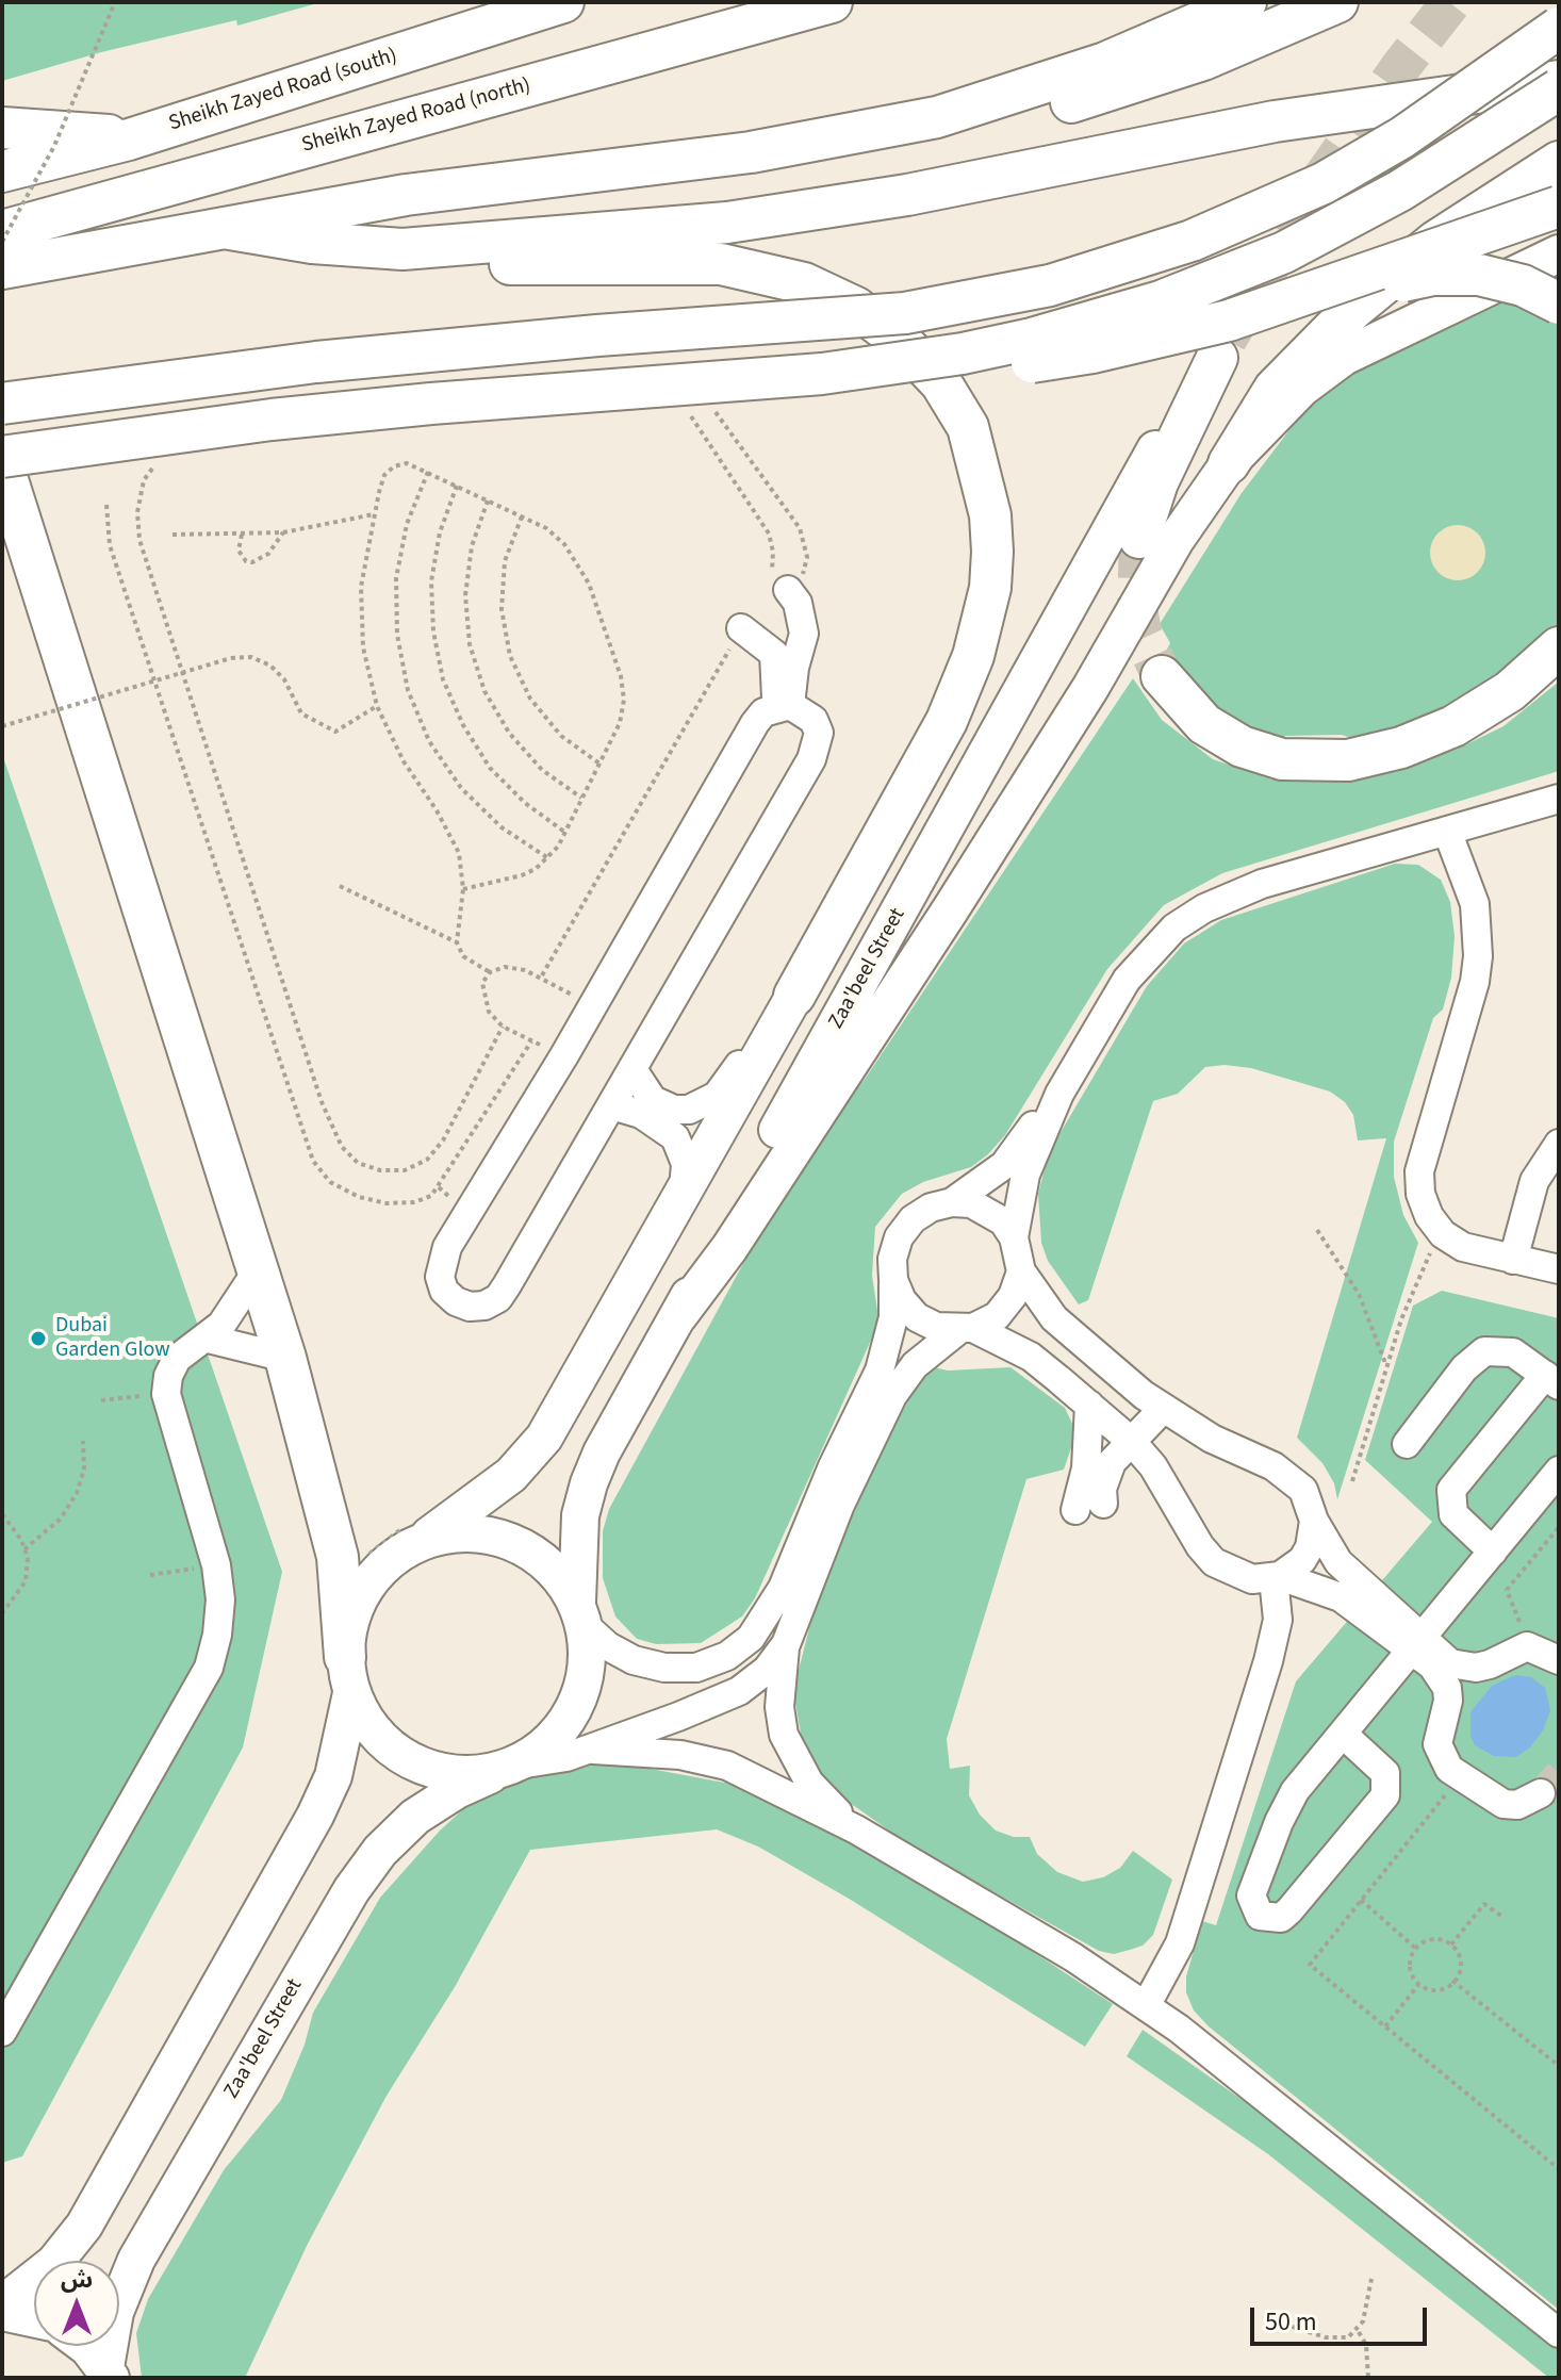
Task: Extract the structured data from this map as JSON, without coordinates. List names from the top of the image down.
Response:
{
  "streets": {
    "highway": ["Sheikh Zayed Road (south)", "Sheikh Zayed Road (north)"],
    "main road": ["Zaa'beel Street"]
  },
  "places": ["Dubai Garden Glow"],
  "scale_bar": "50 m",
  "north": "top"
}
